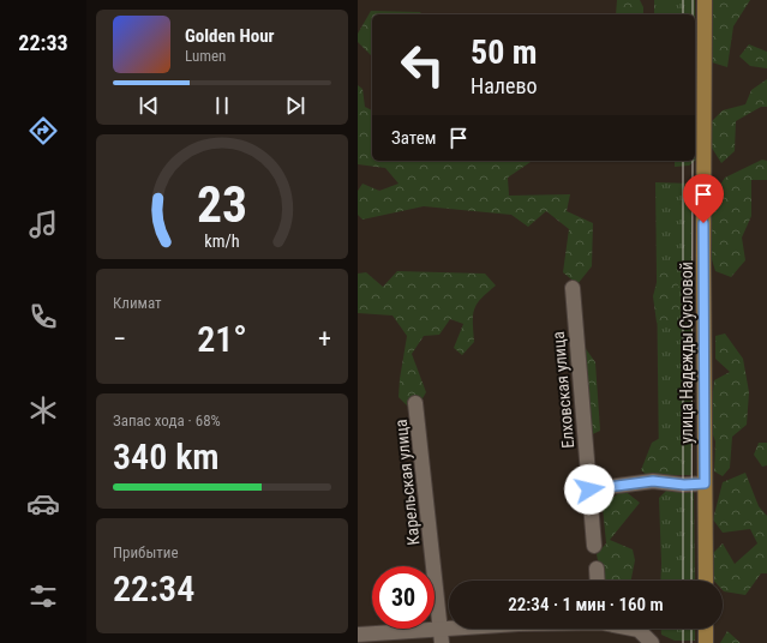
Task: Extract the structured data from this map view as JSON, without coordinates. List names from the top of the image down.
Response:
{
  "streets": {
    "main road": ["улица Надежды Сусловой"],
    "street": ["Елховская улица", "Карельская улица"]
  },
  "page": {
    "tabs": "22:33",
    "turn": ["50 m", "Налево"],
    "song": ["Golden Hour", "Lumen"],
    "then": "Затем",
    "tile": [
      "Климат",
      ["Запас хода · 68%", "340 km"],
      ["Прибытие", "22:34"]
    ],
    "heat": ["−", "21°", "+"],
    "limit": "30",
    "trip": "22:34 · 1 мин · 160 m",
    "gauge": ["23", "km/h"]
  }
}
